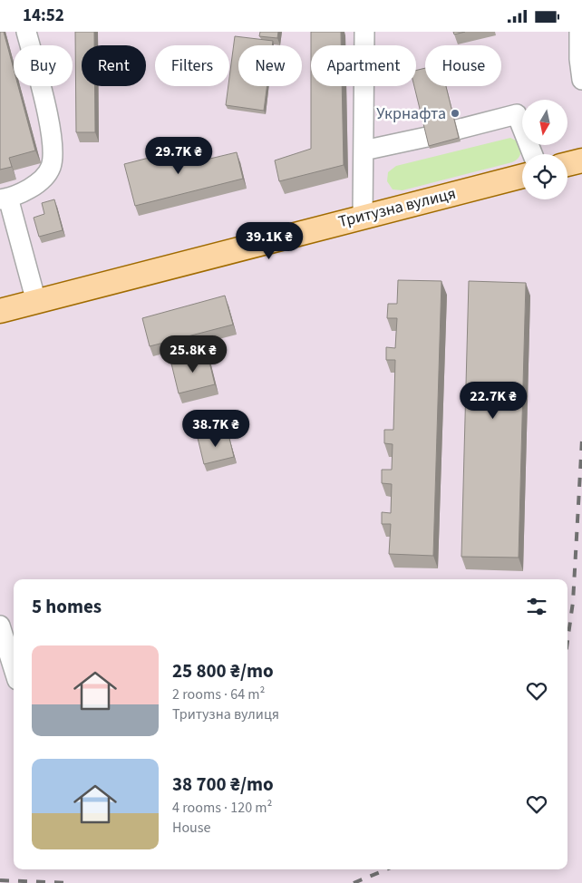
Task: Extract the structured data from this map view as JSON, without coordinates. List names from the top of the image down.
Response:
{
  "streets": {
    "main road": ["Тритузна вулиця"]
  },
  "places": ["Укрнафта"],
  "north": "bottom",
  "page": {
    "status": "14:52",
    "chip": [
      "Buy",
      "Rent",
      "Filters",
      "New",
      "Apartment",
      "House"
    ],
    "price": [
      "29.7K ₴",
      "39.1K ₴",
      "25.8K ₴",
      "22.7K ₴",
      "38.7K ₴"
    ],
    "heading": "5 homes",
    "list": [
      {
        "name": "25 800 ₴/mo",
        "note": "2 rooms · 64 m² · Тритузна вулиця"
      },
      {
        "name": "38 700 ₴/mo",
        "note": "4 rooms · 120 m² · House"
      }
    ]
  }
}
